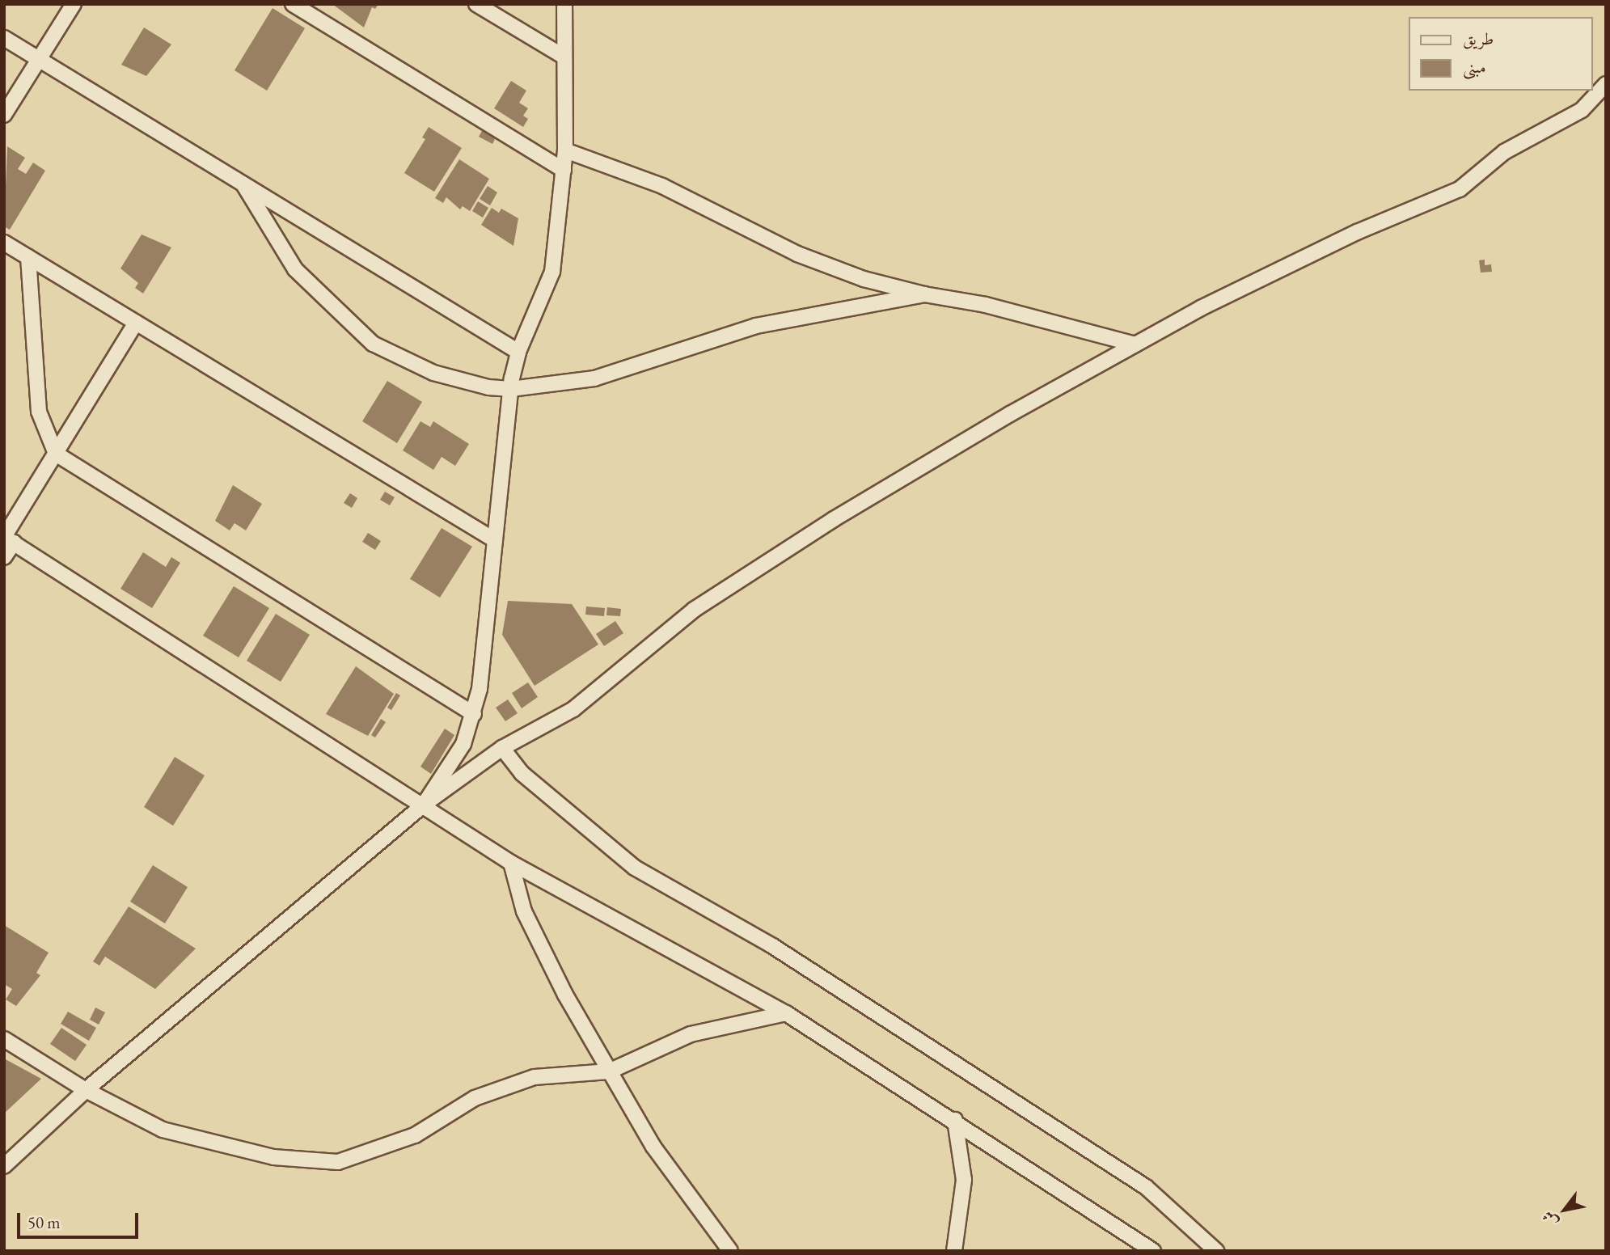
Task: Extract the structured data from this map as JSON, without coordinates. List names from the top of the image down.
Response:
{
  "legend": ["طريق", "مبنى"],
  "scale_bar": "50 m",
  "north": "bottom left"
}
